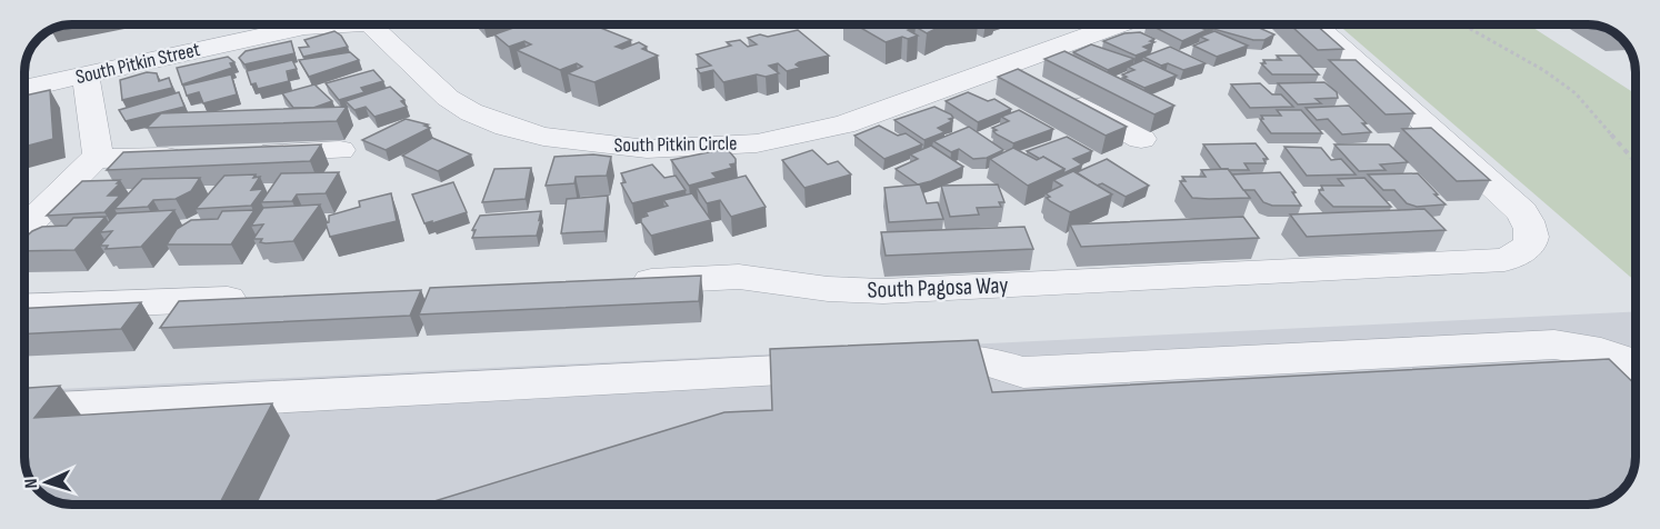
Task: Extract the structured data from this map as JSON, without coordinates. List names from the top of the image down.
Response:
{
  "streets": {
    "lane": ["South Pitkin Street", "South Pitkin Circle", "South Pagosa Way"]
  },
  "north": "left"
}
